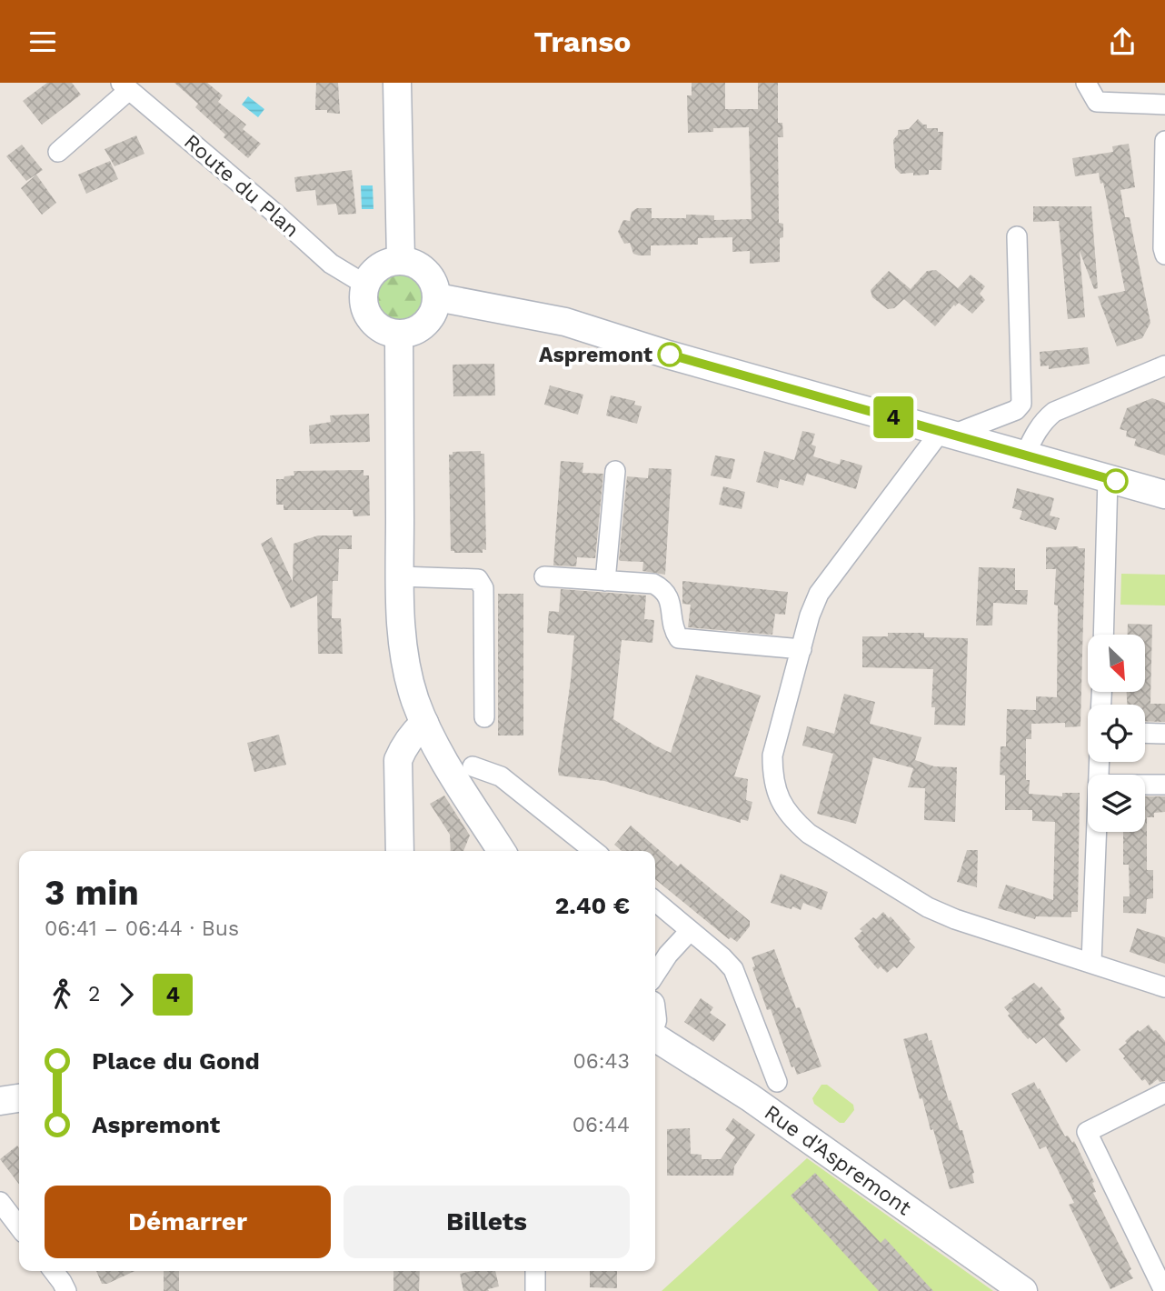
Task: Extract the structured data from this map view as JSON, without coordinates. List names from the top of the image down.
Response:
{
  "streets": {
    "main road": ["Rue d'Aspremont"],
    "street": ["Route du Plan"]
  },
  "places": ["Aspremont"],
  "lines": ["bus line 4"],
  "north": "bottom right",
  "page": {
    "header": "Transo",
    "on_map": "4",
    "heading": ["3 min", "06:41 – 06:44 · Bus", "2.40 €"],
    "legs": ["2", "4"],
    "list": [
      {
        "name": "Place du Gond",
        "value": "06:43"
      },
      {
        "name": "Aspremont",
        "value": "06:44"
      }
    ],
    "buttons": ["Démarrer", "Billets"]
  }
}
